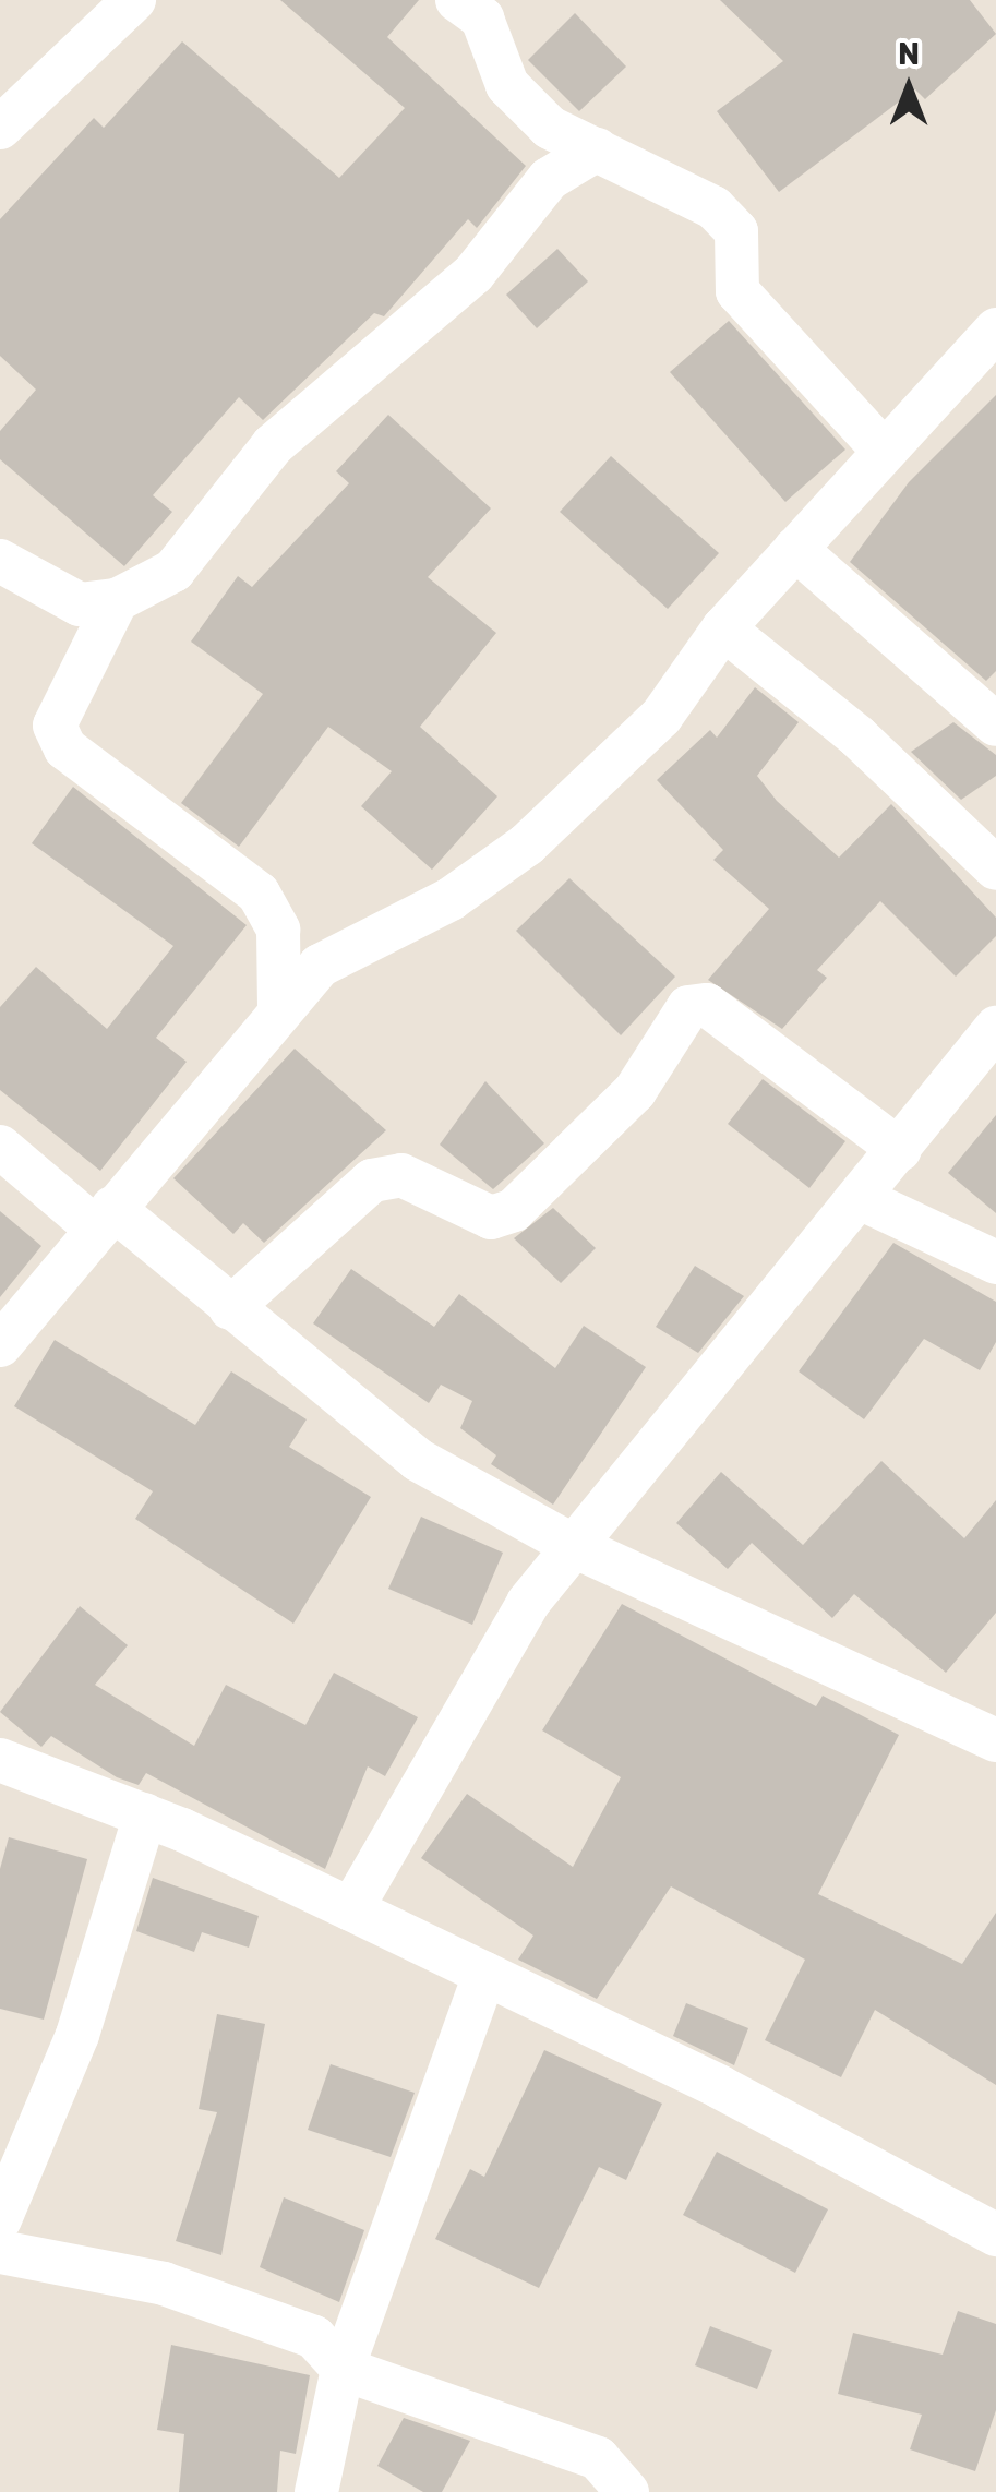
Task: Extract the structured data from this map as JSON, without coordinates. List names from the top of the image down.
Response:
{
  "north": "top"
}
